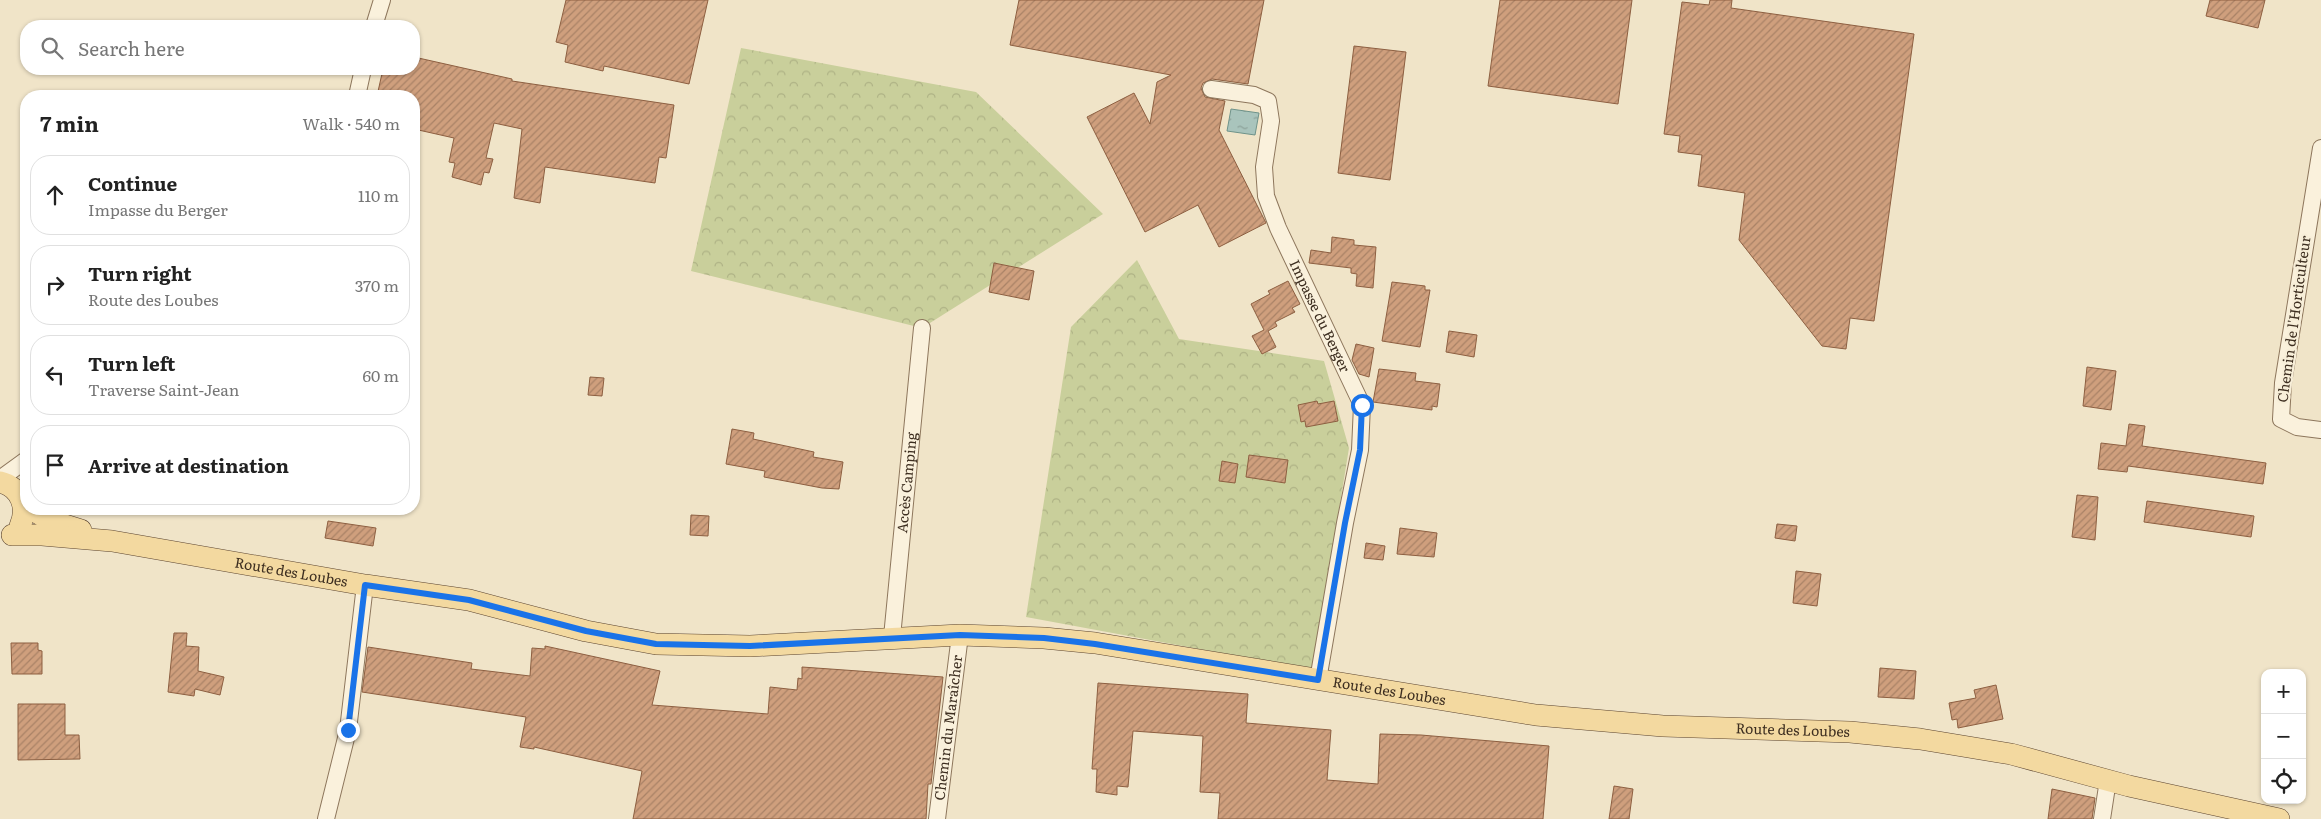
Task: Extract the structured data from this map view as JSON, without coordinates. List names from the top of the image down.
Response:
{
  "streets": {
    "main road": ["Route des Loubes"],
    "street": [
      "Impasse du Berger",
      "Chemin de l'Horticulteur",
      "Accès Camping",
      "Chemin du Maraîcher"
    ]
  },
  "crossings": [
    ["Impasse du Berger", "Route des Loubes"],
    ["Accès Camping", "Route des Loubes"],
    ["Route des Loubes", "Chemin du Maraîcher"]
  ],
  "page": {
    "search": "Search here",
    "heading": ["7 min", "Walk · 540 m"],
    "list": [
      ["Continue", "Impasse du Berger", "110 m"],
      ["Turn right", "Route des Loubes", "370 m"],
      ["Turn left", "Traverse Saint-Jean", "60 m"],
      "Arrive at destination"
    ],
    "map_buttons": ["+", "−"]
  }
}
